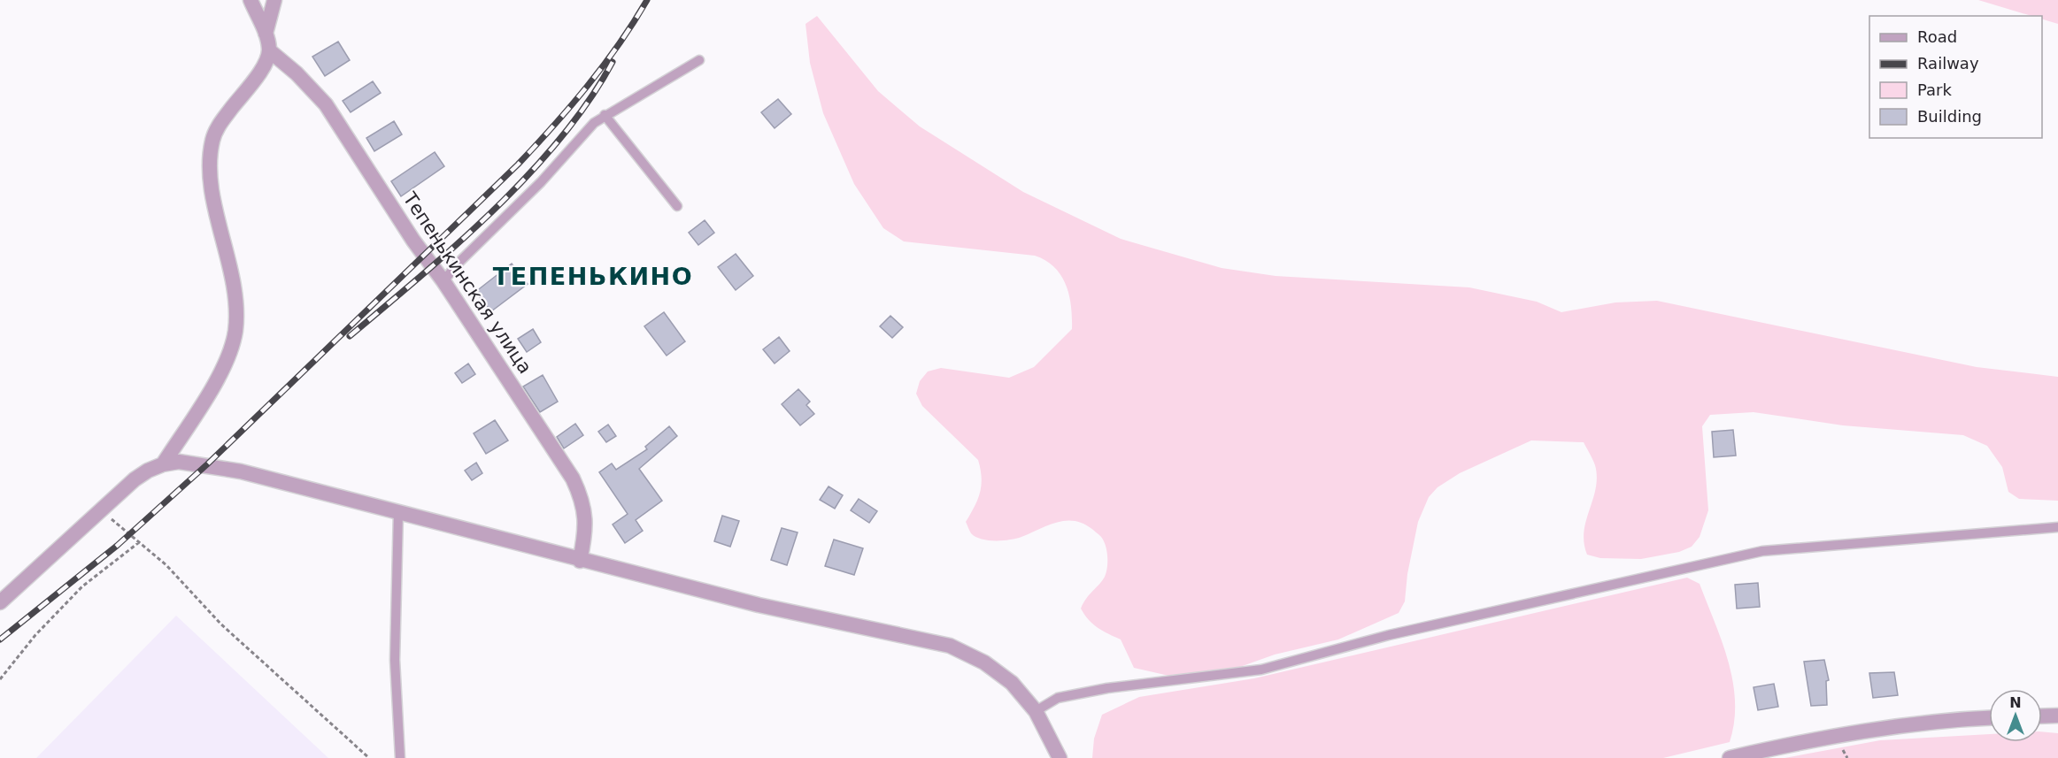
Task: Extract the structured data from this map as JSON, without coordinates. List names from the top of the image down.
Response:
{
  "streets": {
    "street": ["Тепенькинская улица"]
  },
  "districts": ["ТЕПЕНЬКИНО"],
  "legend": [
    "Road",
    "Railway",
    "Park",
    "Building"
  ],
  "north": "top"
}
